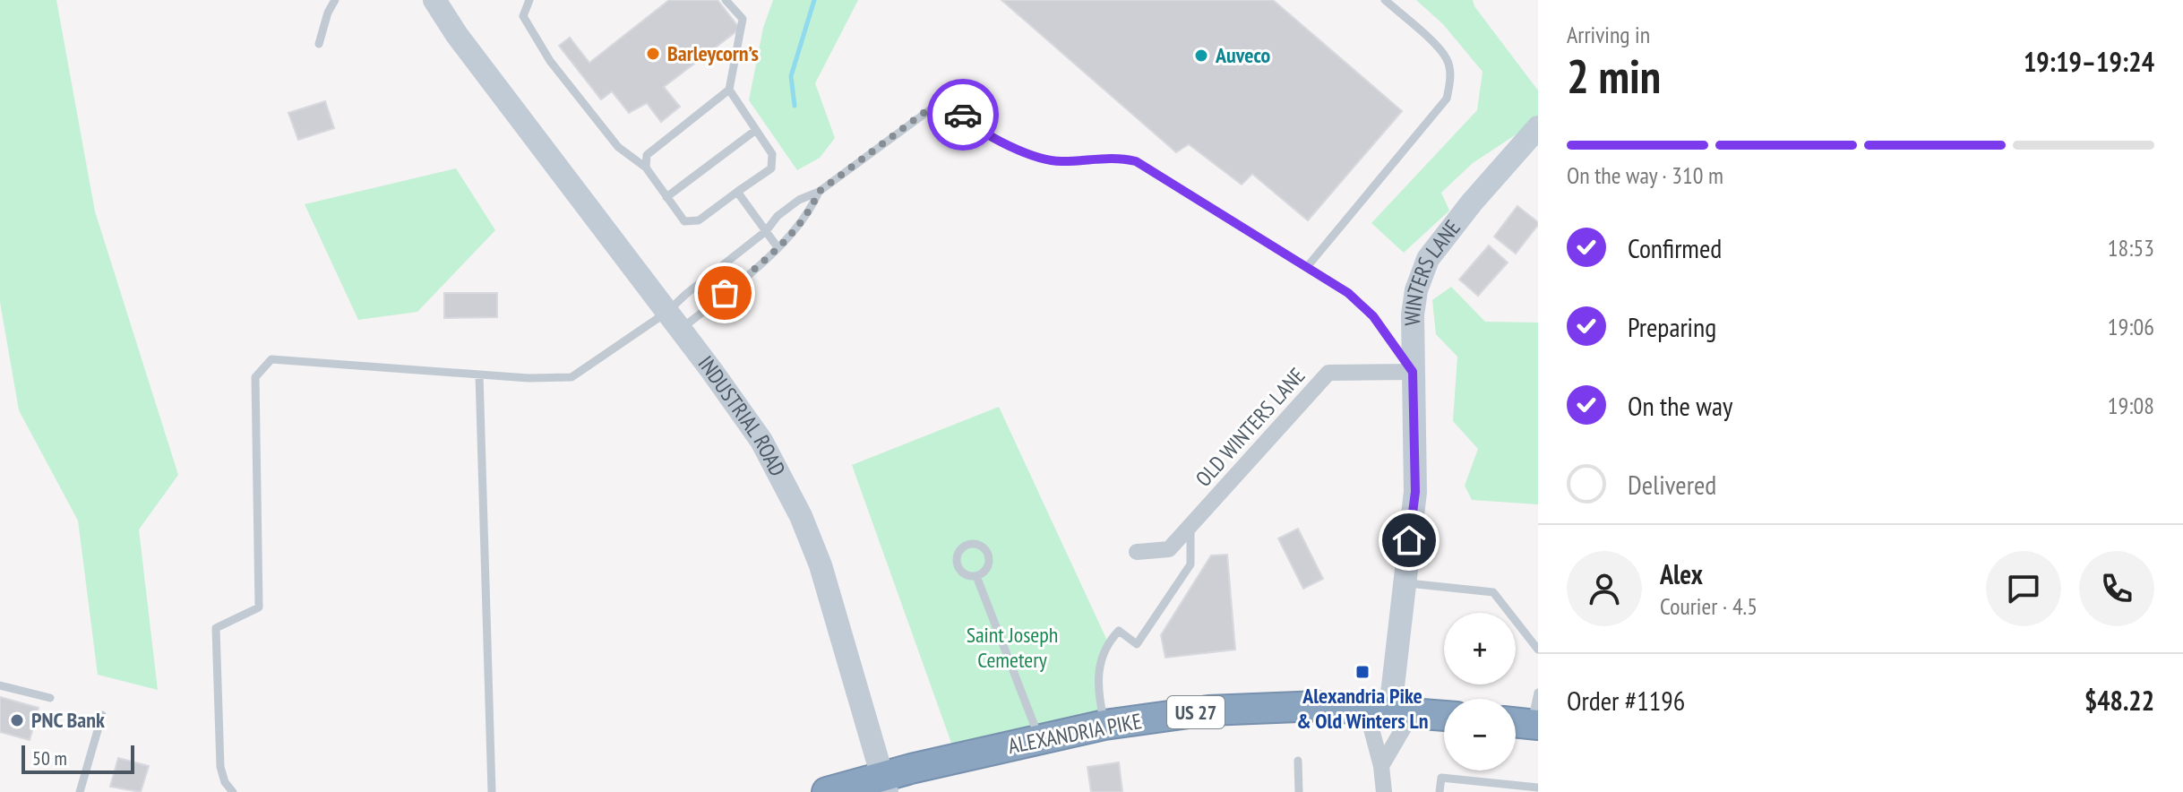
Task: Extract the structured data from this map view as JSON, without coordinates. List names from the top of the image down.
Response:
{
  "streets": {
    "highway": ["US 27", "ALEXANDRIA PIKE"],
    "main road": ["WINTERS LANE", "INDUSTRIAL ROAD"],
    "street": ["OLD WINTERS LANE"]
  },
  "crossings": [
    ["WINTERS LANE", "OLD WINTERS LANE"],
    ["WINTERS LANE", "ALEXANDRIA PIKE"],
    ["INDUSTRIAL ROAD", "ALEXANDRIA PIKE"]
  ],
  "parks": ["Saint Joseph Cemetery"],
  "places": {
    "other": ["Barleycorn’s", "Auveco", "PNC Bank"],
    "transit": ["Alexandria Pike & Old Winters Ln"]
  },
  "scale_bar": "50 m",
  "page": {
    "heading": ["2 min", "Arriving in", "19:19–19:24"],
    "panel": [
      "Alex",
      "Courier · 4.5",
      "Order #1196",
      "$48.22"
    ],
    "bar": "On the way · 310 m",
    "list": [
      ["Confirmed", "18:53"],
      ["Preparing", "19:06"],
      ["On the way", "19:08"],
      "Delivered"
    ],
    "map_buttons": ["+", "−"],
    "scale": "50 m"
  }
}
